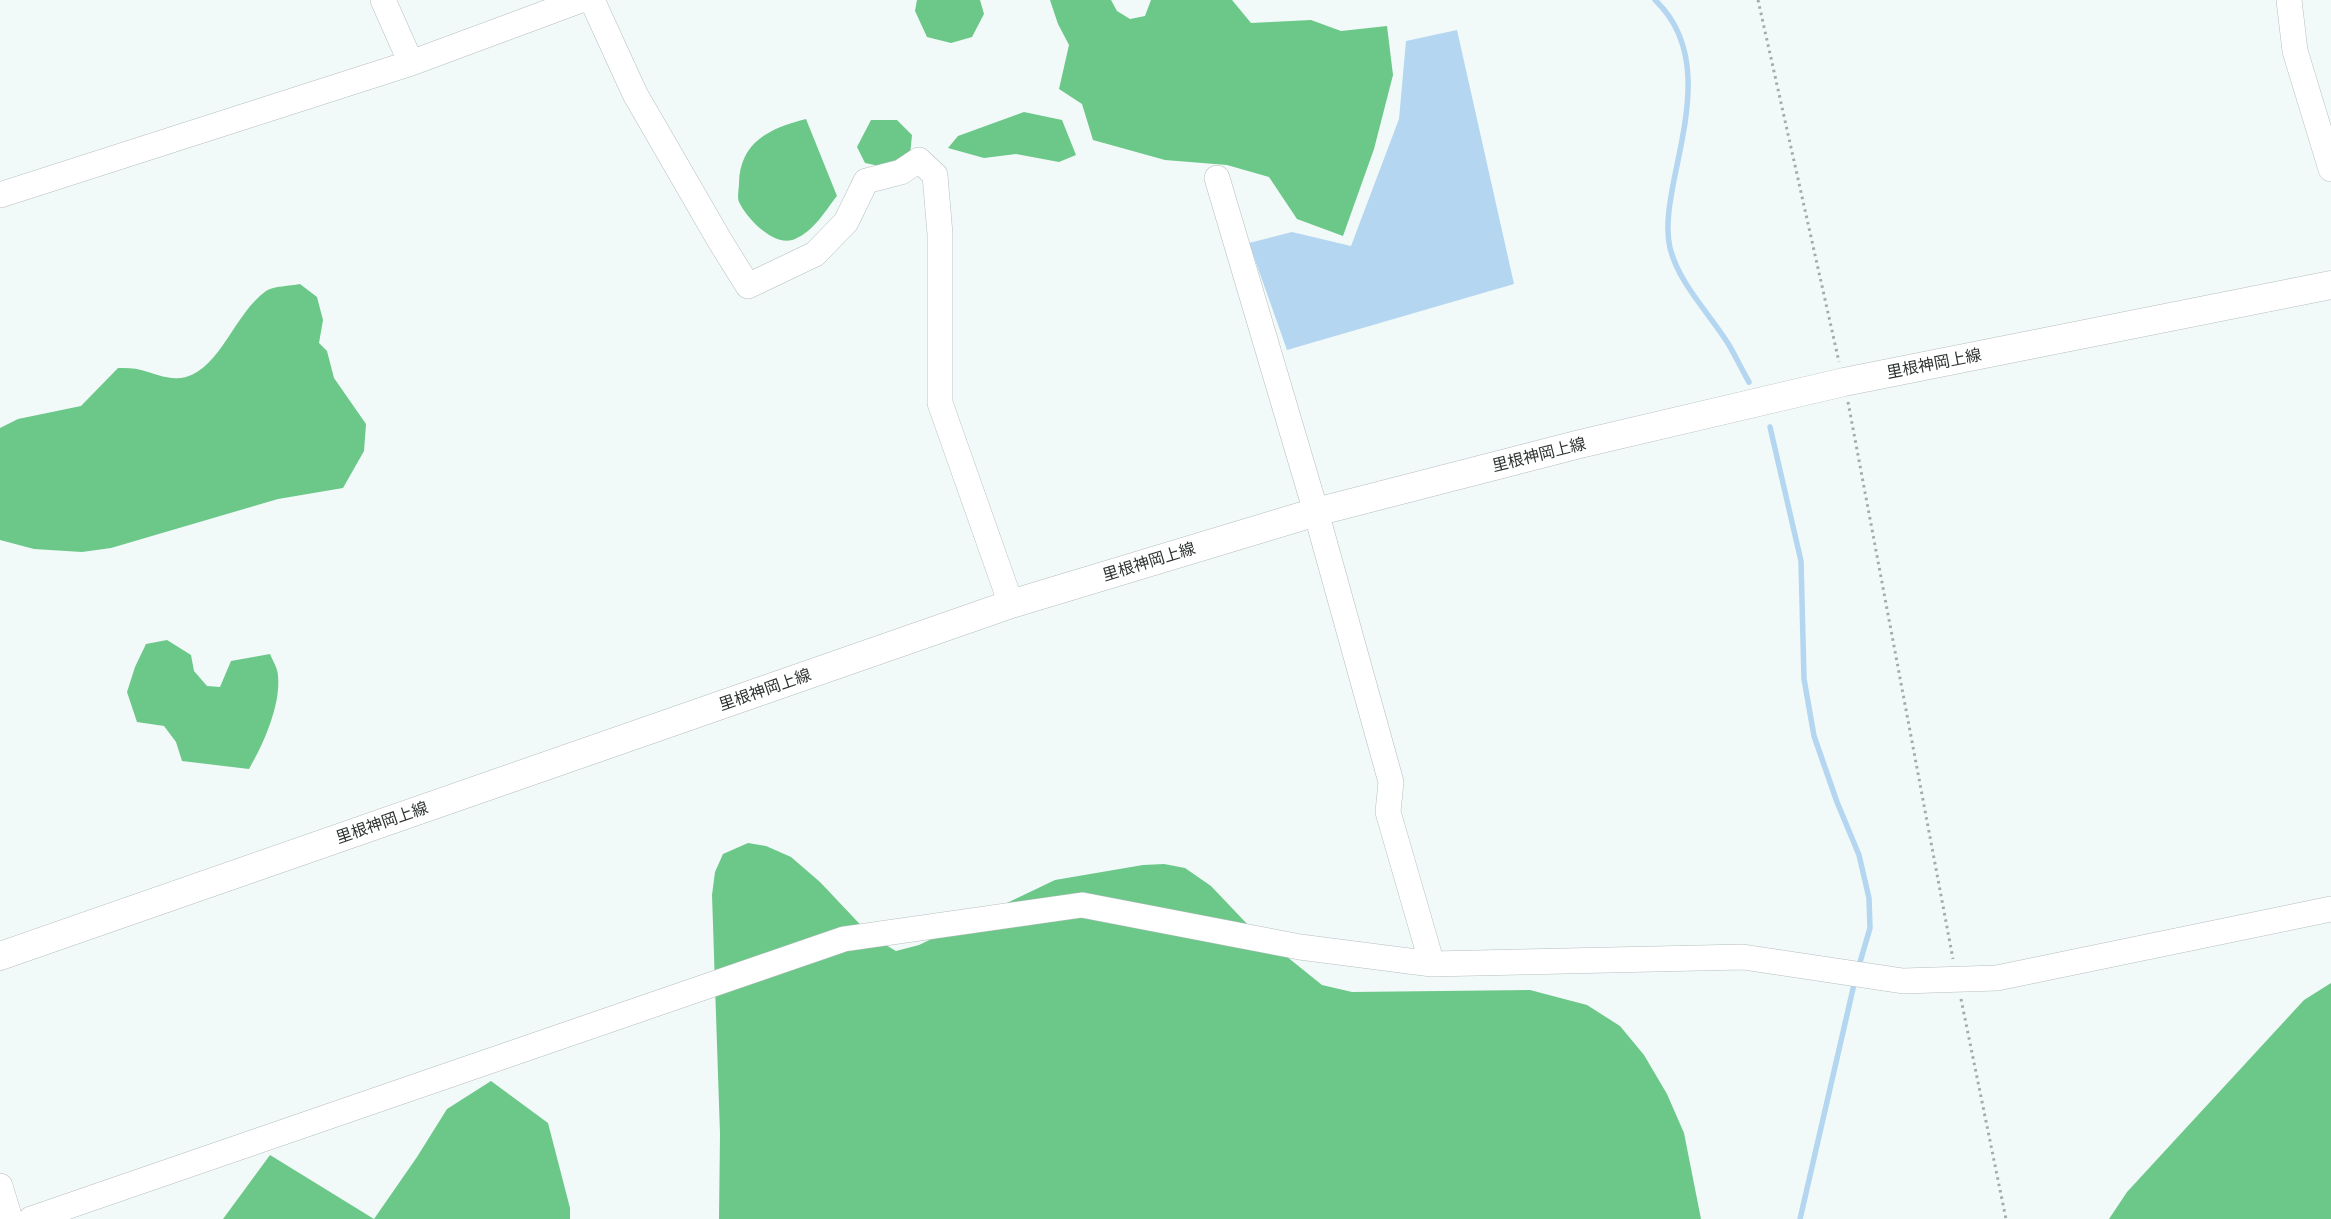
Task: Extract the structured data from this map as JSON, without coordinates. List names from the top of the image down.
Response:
{
  "streets": {
    "main road": ["里根神岡上線"]
  }
}
